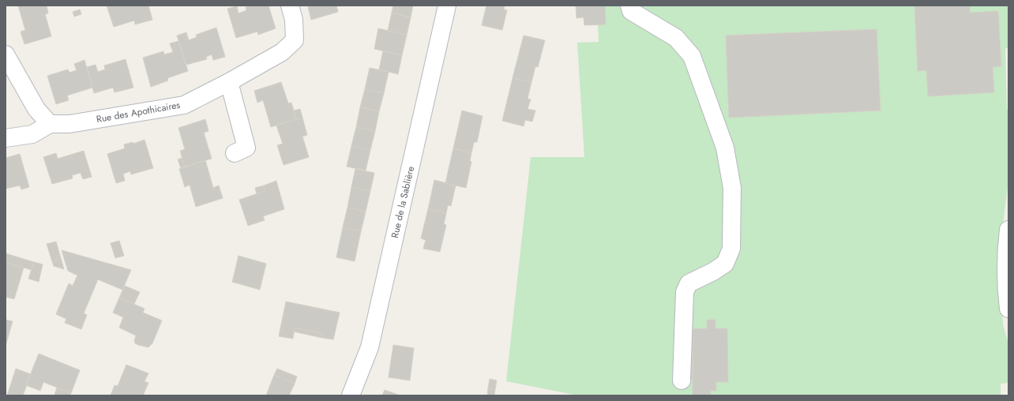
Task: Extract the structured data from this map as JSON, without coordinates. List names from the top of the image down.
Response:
{
  "streets": {
    "street": ["Rue des Apothicaires", "Rue de la Sablière"]
  }
}
